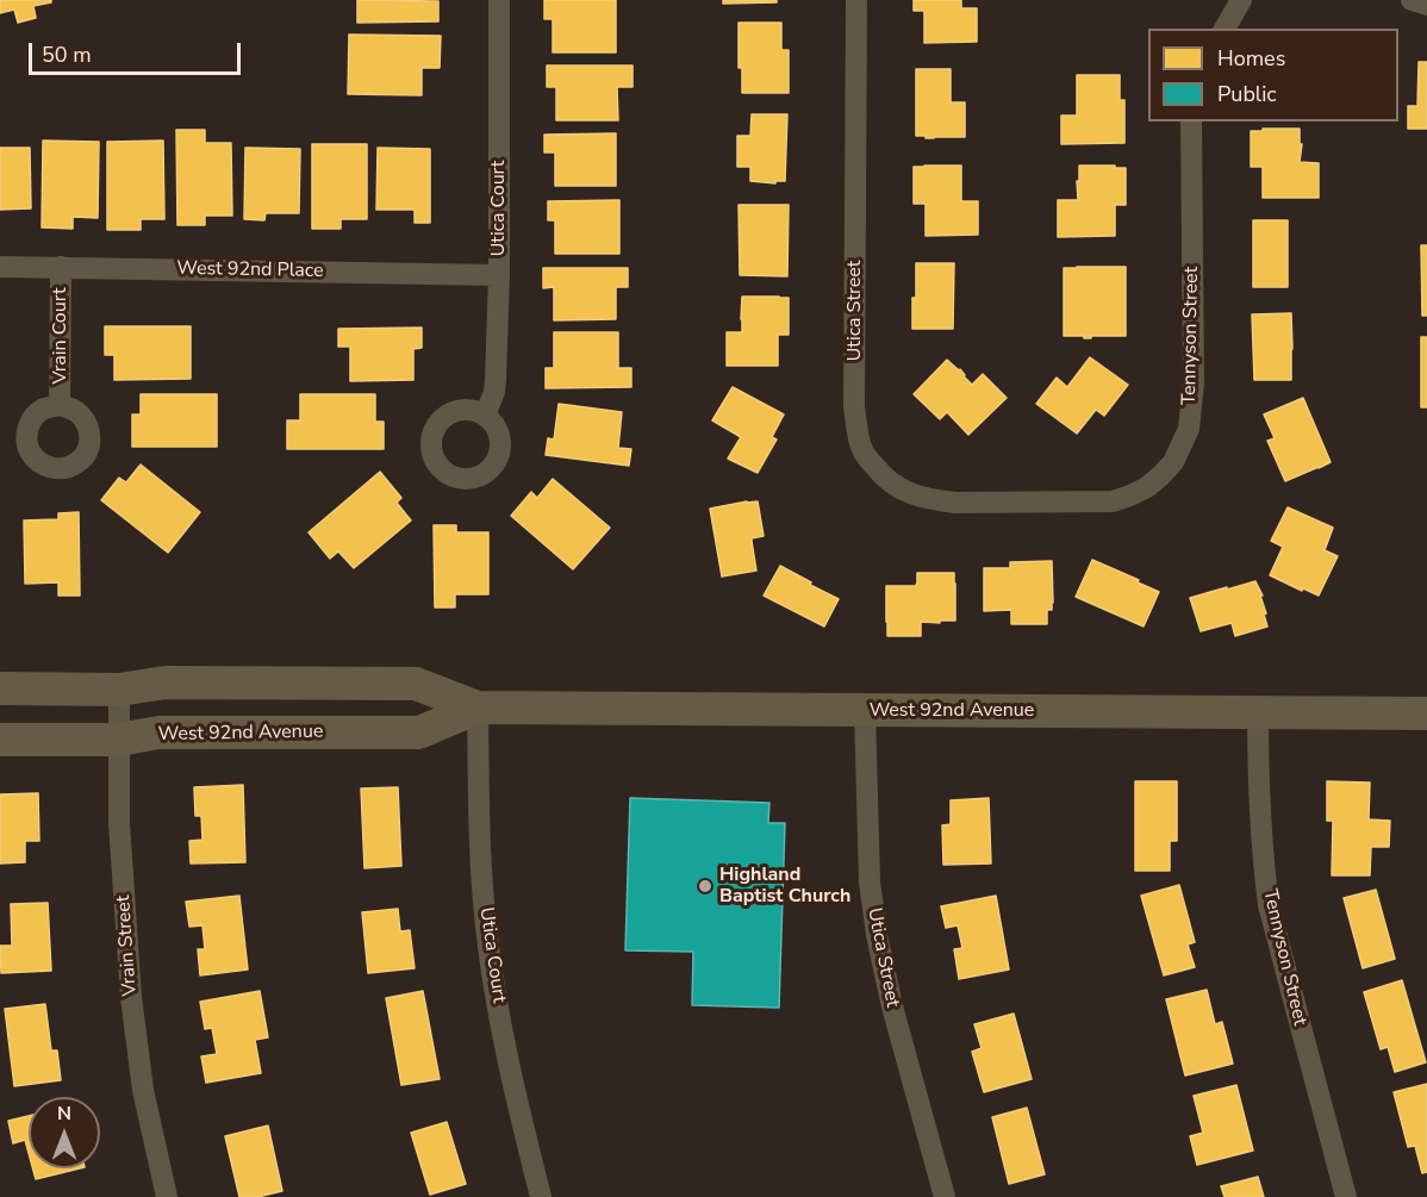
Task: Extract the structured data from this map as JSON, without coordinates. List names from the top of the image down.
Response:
{
  "streets": {
    "main road": ["West 92nd Avenue"],
    "street": [
      "Utica Court",
      "West 92nd Place",
      "Utica Street",
      "Vrain Court",
      "Tennyson Street",
      "Vrain Street"
    ]
  },
  "crossings": [
    ["Utica Court", "West 92nd Place"],
    ["Utica Court", "West 92nd Avenue"],
    ["West 92nd Place", "Vrain Court"],
    ["Utica Street", "Tennyson Street"],
    ["Utica Street", "West 92nd Avenue"],
    ["Tennyson Street", "West 92nd Avenue"],
    ["West 92nd Avenue", "Vrain Street"]
  ],
  "places": ["Highland Baptist Church"],
  "legend": ["Homes", "Public"],
  "scale_bar": "50 m",
  "north": "top"
}
